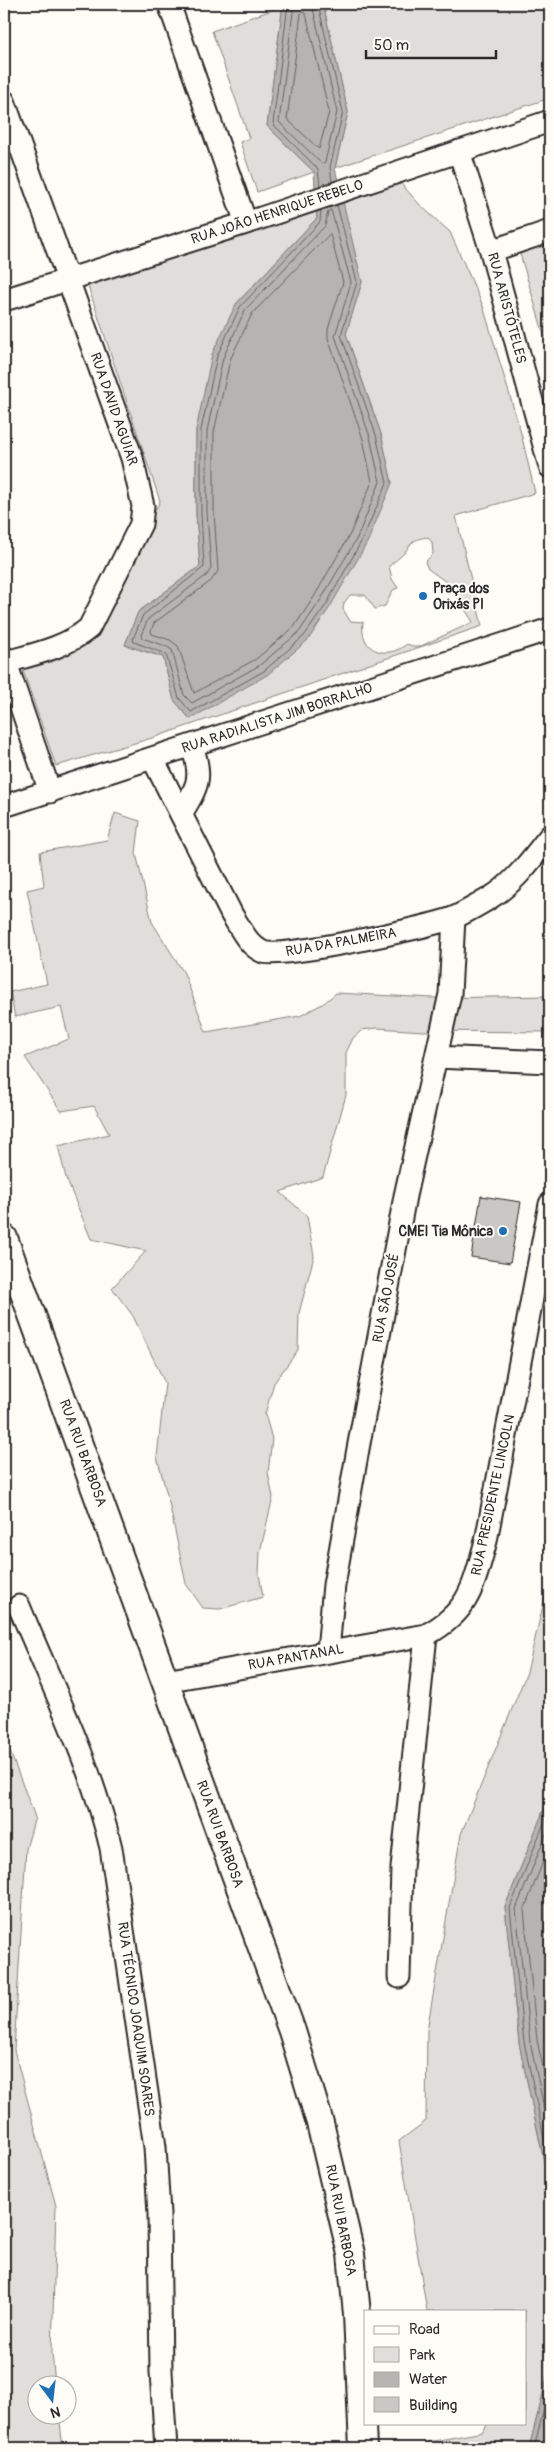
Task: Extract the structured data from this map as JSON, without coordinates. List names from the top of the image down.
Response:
{
  "streets": {
    "street": [
      "RUA JOÃO HENRIQUE REBELO",
      "RUA ARISTÓTELES",
      "RUA DAVID AGUIAR",
      "RUA RADIALISTA JIM BORRALHO",
      "RUA DA PALMEIRA",
      "RUA SÃO JOSÉ",
      "RUA RUI BARBOSA",
      "RUA PRESIDENTE LINCOLN",
      "RUA PANTANAL",
      "RUA TÉCNICO JOAQUIM SOARES"
    ]
  },
  "crossings": [
    ["RUA JOÃO HENRIQUE REBELO", "RUA ARISTÓTELES"],
    ["RUA JOÃO HENRIQUE REBELO", "RUA DAVID AGUIAR"],
    ["RUA RADIALISTA JIM BORRALHO", "RUA DA PALMEIRA"],
    ["RUA DA PALMEIRA", "RUA SÃO JOSÉ"],
    ["RUA SÃO JOSÉ", "RUA PANTANAL"],
    ["RUA RUI BARBOSA", "RUA PANTANAL"],
    ["RUA PRESIDENTE LINCOLN", "RUA PANTANAL"]
  ],
  "places": ["Praça dos Orixás PI", "CMEI Tia Mônica"],
  "legend": [
    "Road",
    "Park",
    "Water",
    "Building"
  ],
  "scale_bar": "50 m",
  "north": "bottom"
}
